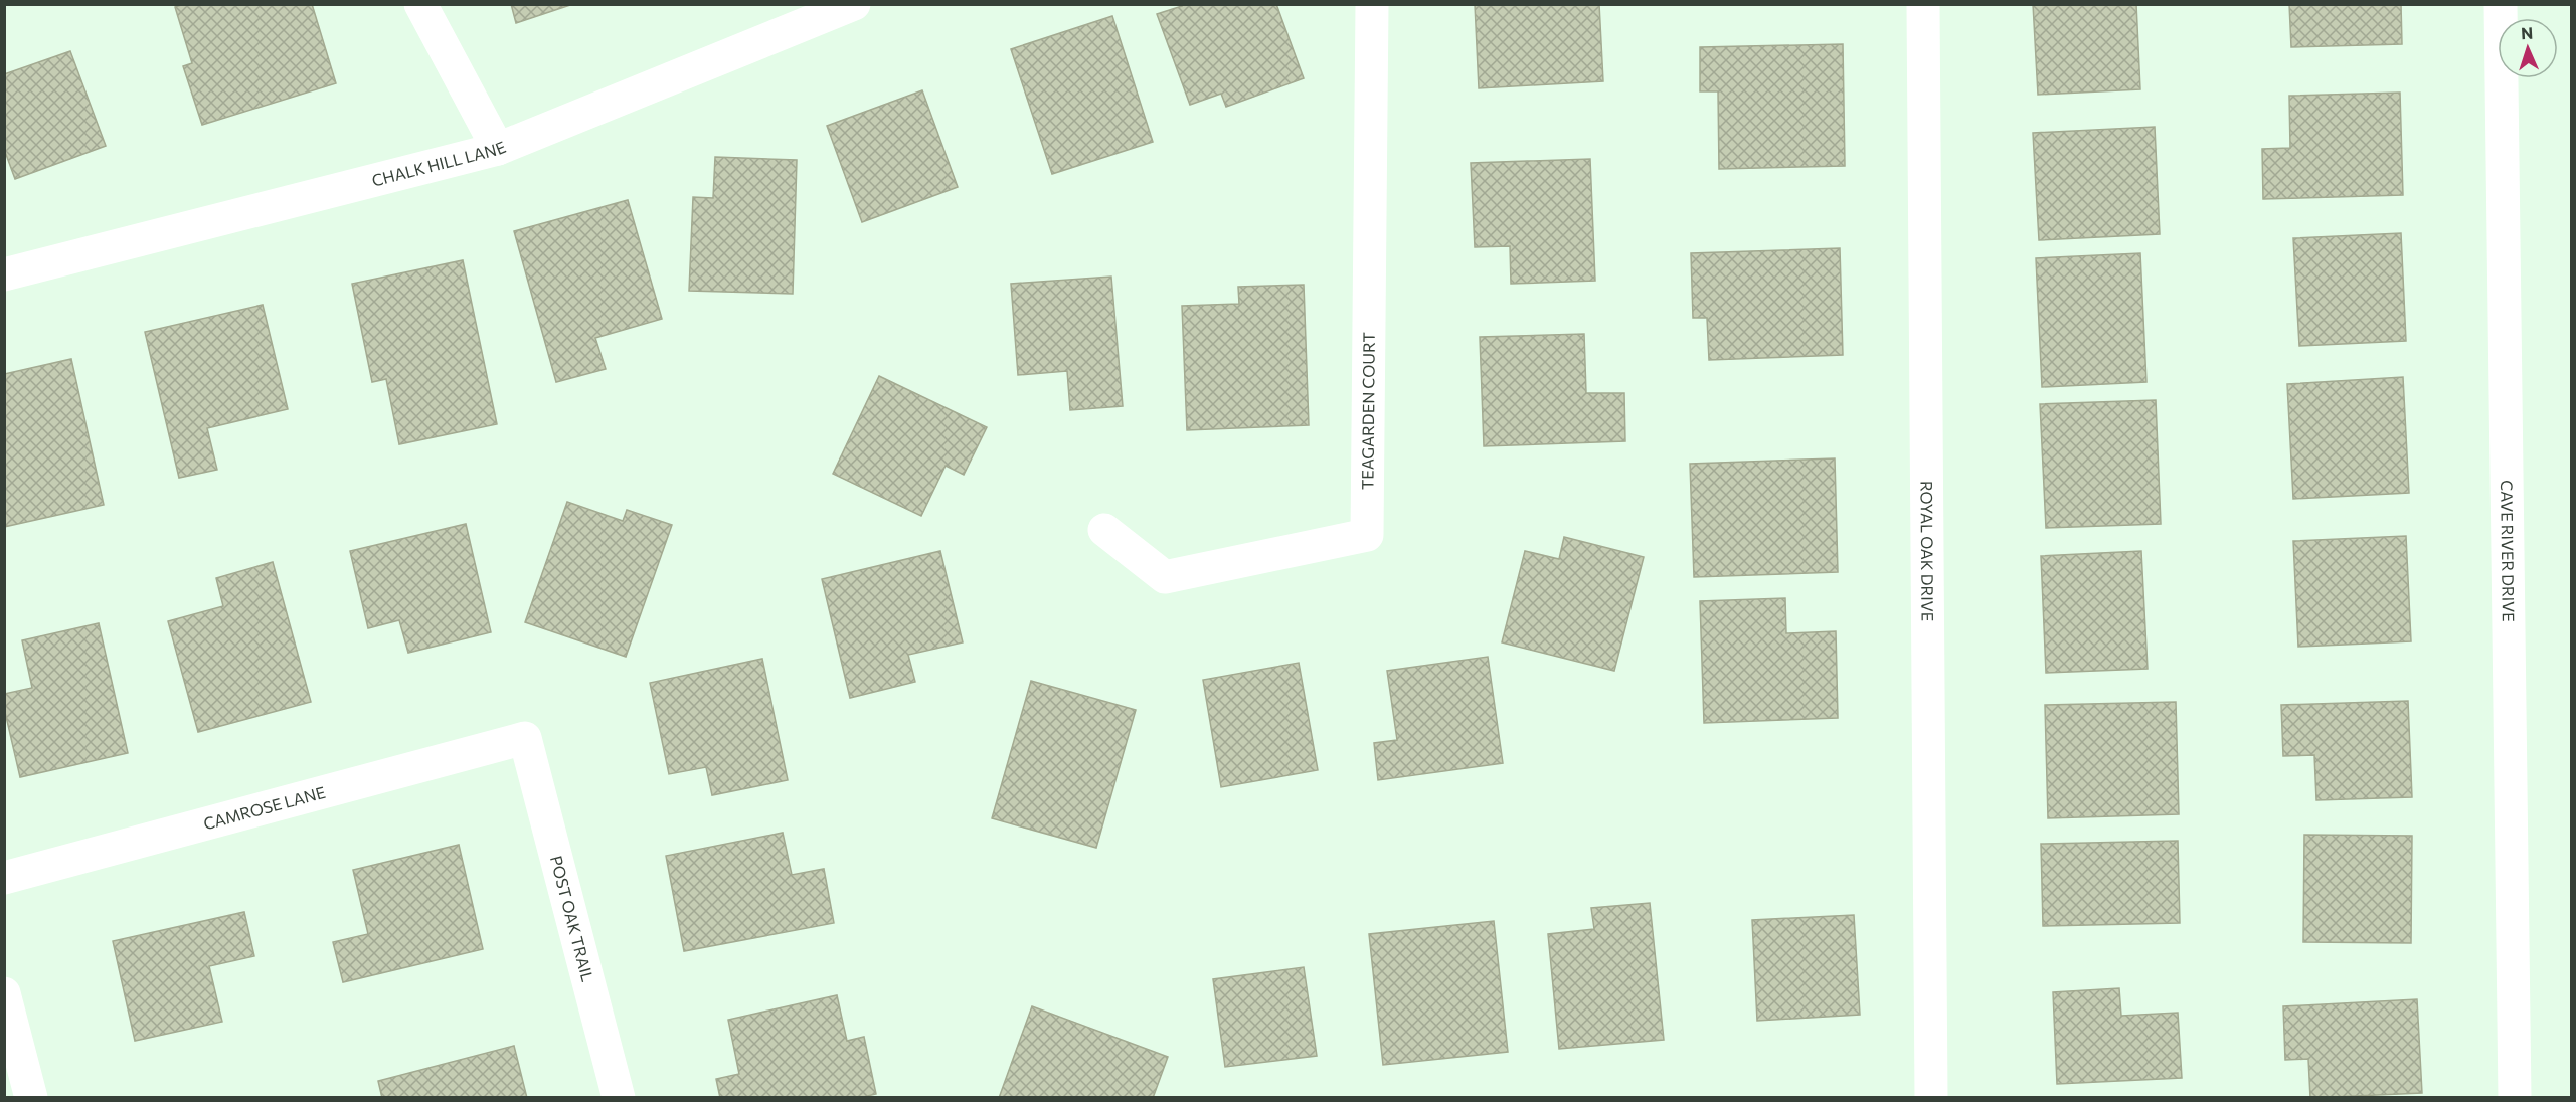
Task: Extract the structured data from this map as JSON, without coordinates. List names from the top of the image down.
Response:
{
  "streets": {
    "street": [
      "CHALK HILL LANE",
      "TEAGARDEN COURT",
      "ROYAL OAK DRIVE",
      "CAVE RIVER DRIVE",
      "CAMROSE LANE",
      "POST OAK TRAIL"
    ]
  },
  "crossings": [
    ["CAMROSE LANE", "POST OAK TRAIL"]
  ],
  "north": "top"
}
